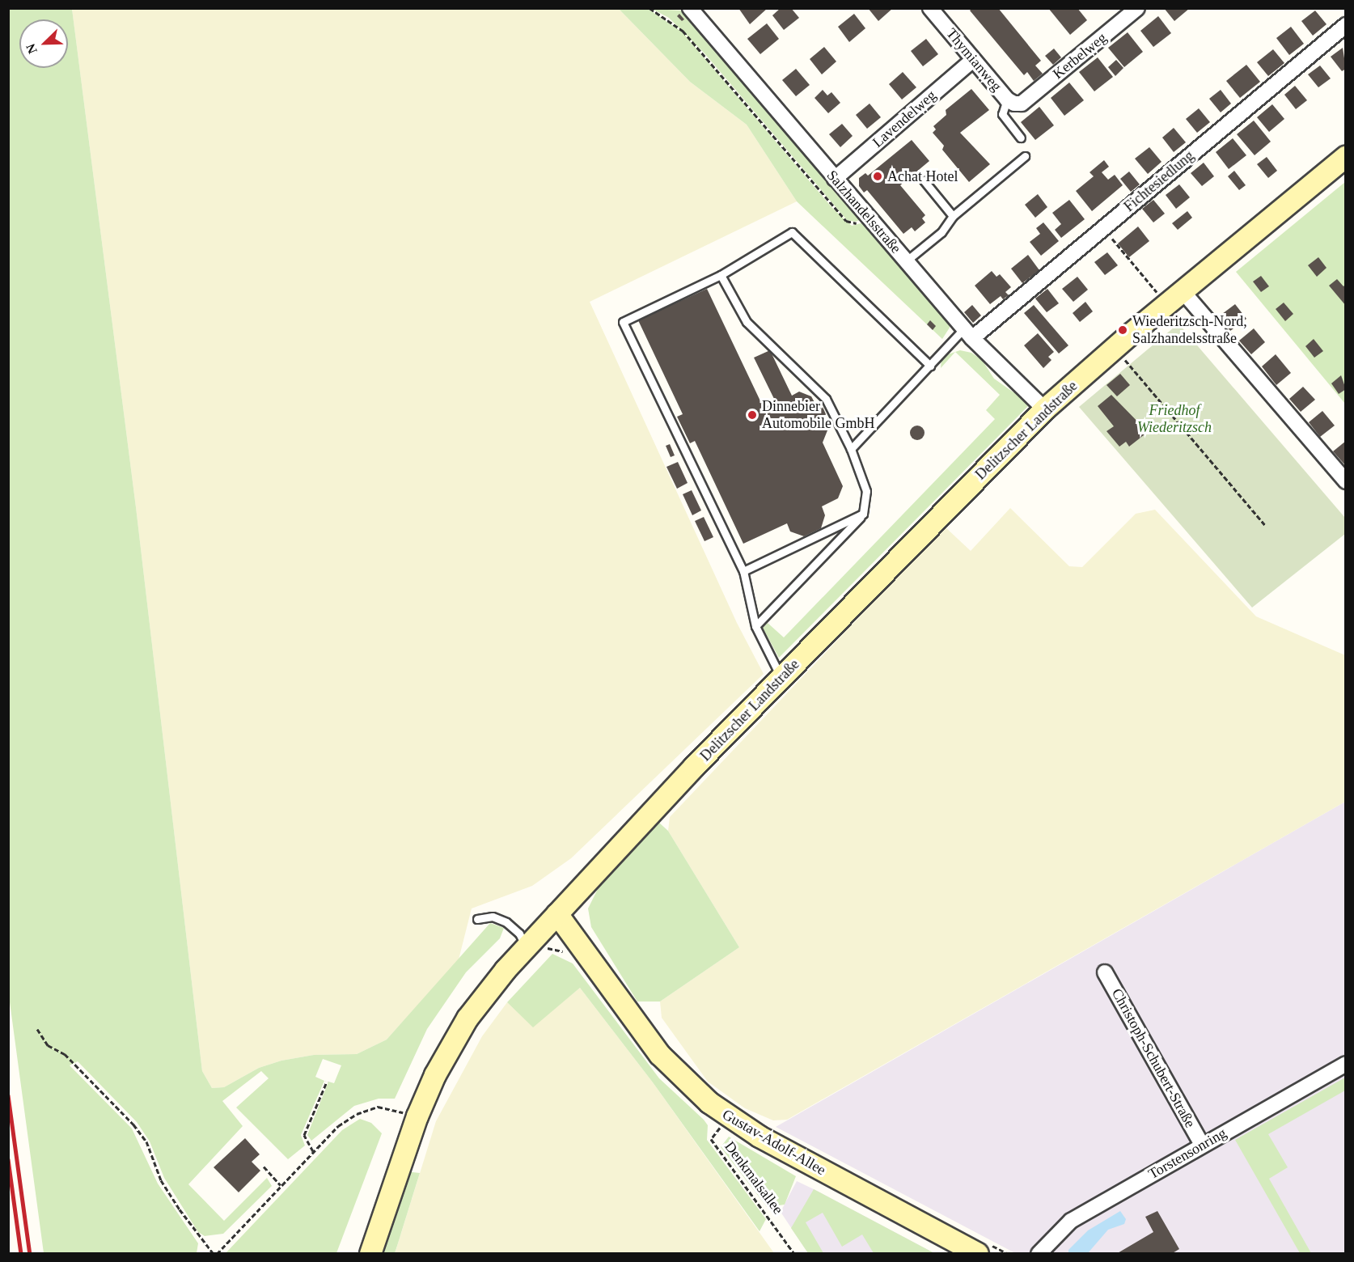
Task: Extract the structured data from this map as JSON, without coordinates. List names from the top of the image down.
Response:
{
  "streets": {
    "street": [
      "Kerbelweg",
      "Thymianweg",
      "Lavendelweg",
      "Fichtesiedlung",
      "Salzhandelsstraße",
      "Delitzscher Landstraße",
      "Christoph-Schubert-Straße",
      "Gustav-Adolf-Allee",
      "Torstensonring"
    ],
    "path": ["Denkmalsallee"]
  },
  "crossings": [
    ["Kerbelweg", "Thymianweg"],
    ["Thymianweg", "Lavendelweg"],
    ["Lavendelweg", "Salzhandelsstraße"],
    ["Fichtesiedlung", "Salzhandelsstraße"],
    ["Salzhandelsstraße", "Delitzscher Landstraße"],
    ["Delitzscher Landstraße", "Gustav-Adolf-Allee"],
    ["Christoph-Schubert-Straße", "Torstensonring"],
    ["Gustav-Adolf-Allee", "Denkmalsallee"]
  ],
  "parks": ["Friedhof Wiederitzsch"],
  "places": ["Achat Hotel", "Wiederitzsch-Nord, Salzhandelsstraße", "Dinnebier Automobile GmbH"],
  "north": "bottom left"
}
